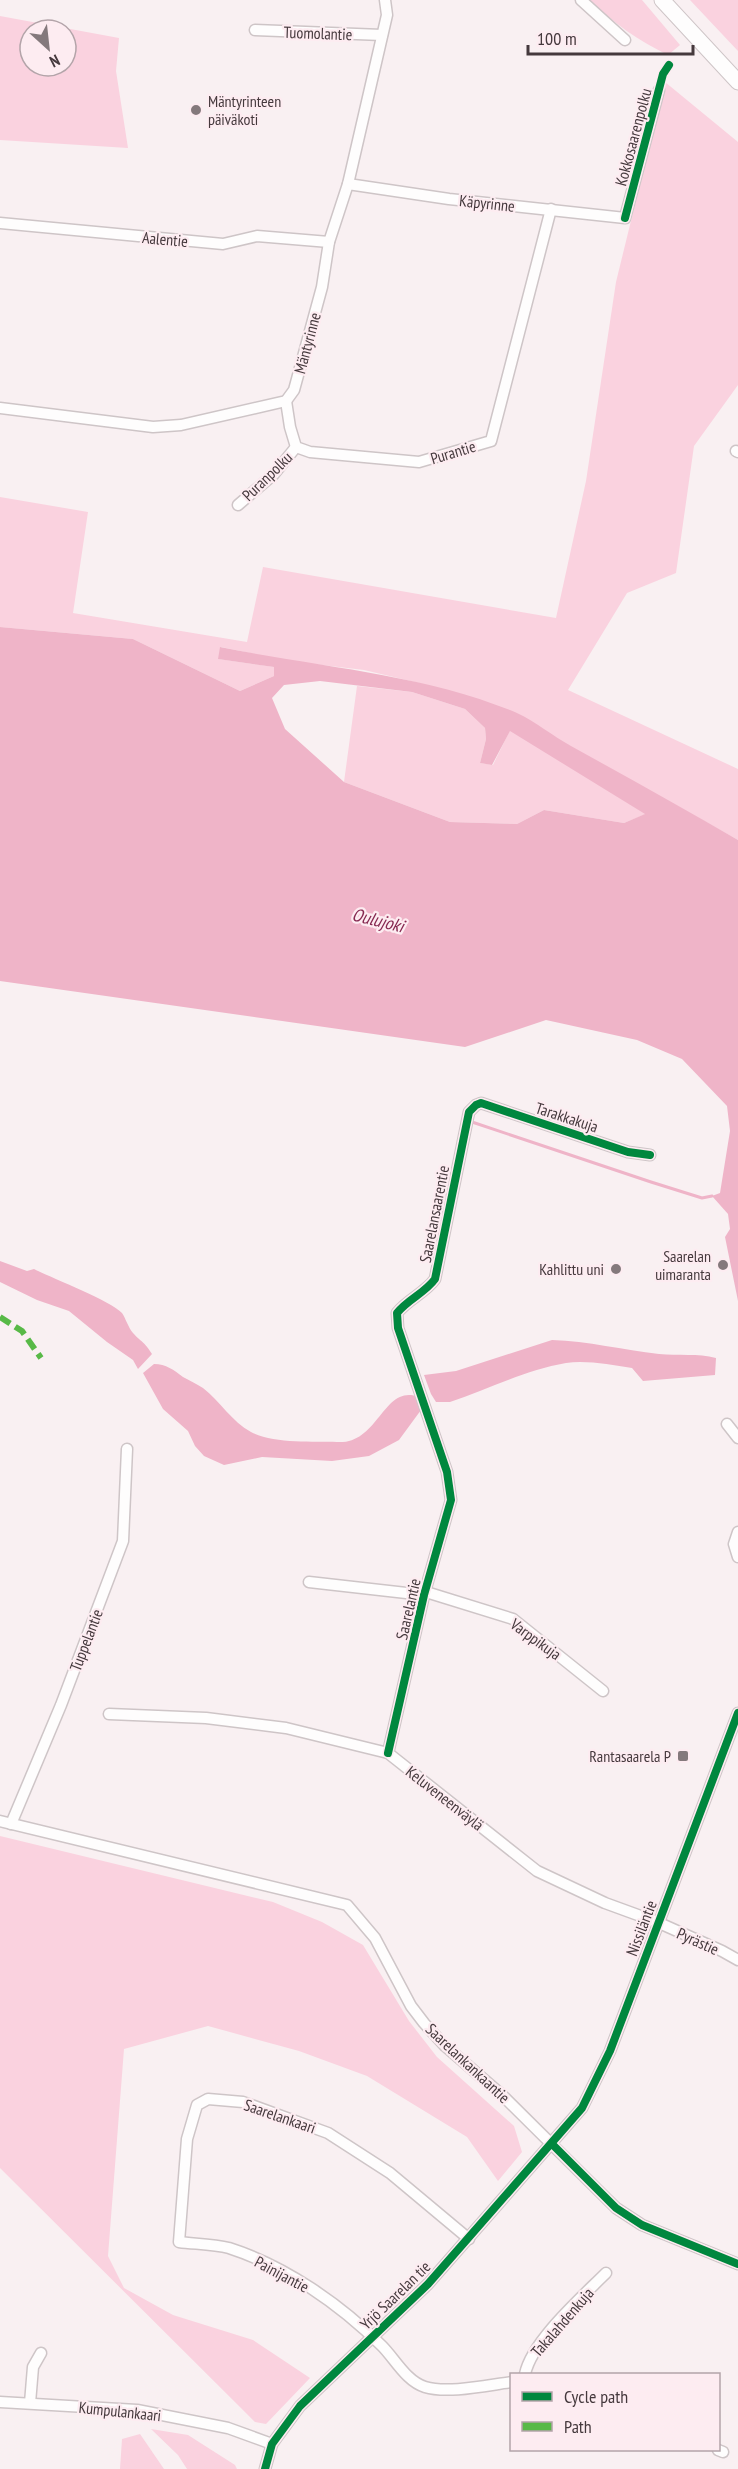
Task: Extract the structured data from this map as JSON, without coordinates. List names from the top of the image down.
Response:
{
  "streets": {
    "street": [
      "Tuomolantie",
      "Kokkosaarenpolku",
      "Käpyrinne",
      "Aalentie",
      "Mäntyrinne",
      "Purantie",
      "Puranpolku",
      "Tarakkakuja",
      "Saarelansaarentie",
      "Saarelantie",
      "Varppikuja",
      "Tuppelantie",
      "Keluveneenväylä",
      "Nissiläntie",
      "Pyrästie",
      "Saarelankankaantie",
      "Saarelankaari",
      "Painijantie",
      "Yrjö Saarelan tie",
      "Takalahdenkuja",
      "Kumpulankaari"
    ]
  },
  "crossings": [
    ["Tuomolantie", "Mäntyrinne"],
    ["Kokkosaarenpolku", "Käpyrinne"],
    ["Käpyrinne", "Mäntyrinne"],
    ["Käpyrinne", "Purantie"],
    ["Aalentie", "Mäntyrinne"],
    ["Purantie", "Puranpolku"],
    ["Tarakkakuja", "Saarelansaarentie"],
    ["Saarelansaarentie", "Saarelantie"],
    ["Saarelantie", "Varppikuja"],
    ["Saarelantie", "Keluveneenväylä"],
    ["Tuppelantie", "Saarelankankaantie"],
    ["Keluveneenväylä", "Nissiläntie"],
    ["Keluveneenväylä", "Pyrästie"],
    ["Nissiläntie", "Pyrästie"],
    ["Nissiläntie", "Saarelankankaantie"],
    ["Nissiläntie", "Yrjö Saarelan tie"],
    ["Saarelankankaantie", "Yrjö Saarelan tie"],
    ["Saarelankaari", "Painijantie"],
    ["Saarelankaari", "Yrjö Saarelan tie"],
    ["Painijantie", "Yrjö Saarelan tie"],
    ["Yrjö Saarelan tie", "Kumpulankaari"]
  ],
  "water": ["Oulujoki"],
  "places": {
    "other": ["Mäntyrinteen päiväkoti", "Saarelan uimaranta", "Kahlittu uni"],
    "transit": ["Rantasaarela P"]
  },
  "legend": ["Cycle path", "Path"],
  "scale_bar": "100 m",
  "north": "bottom right"
}
